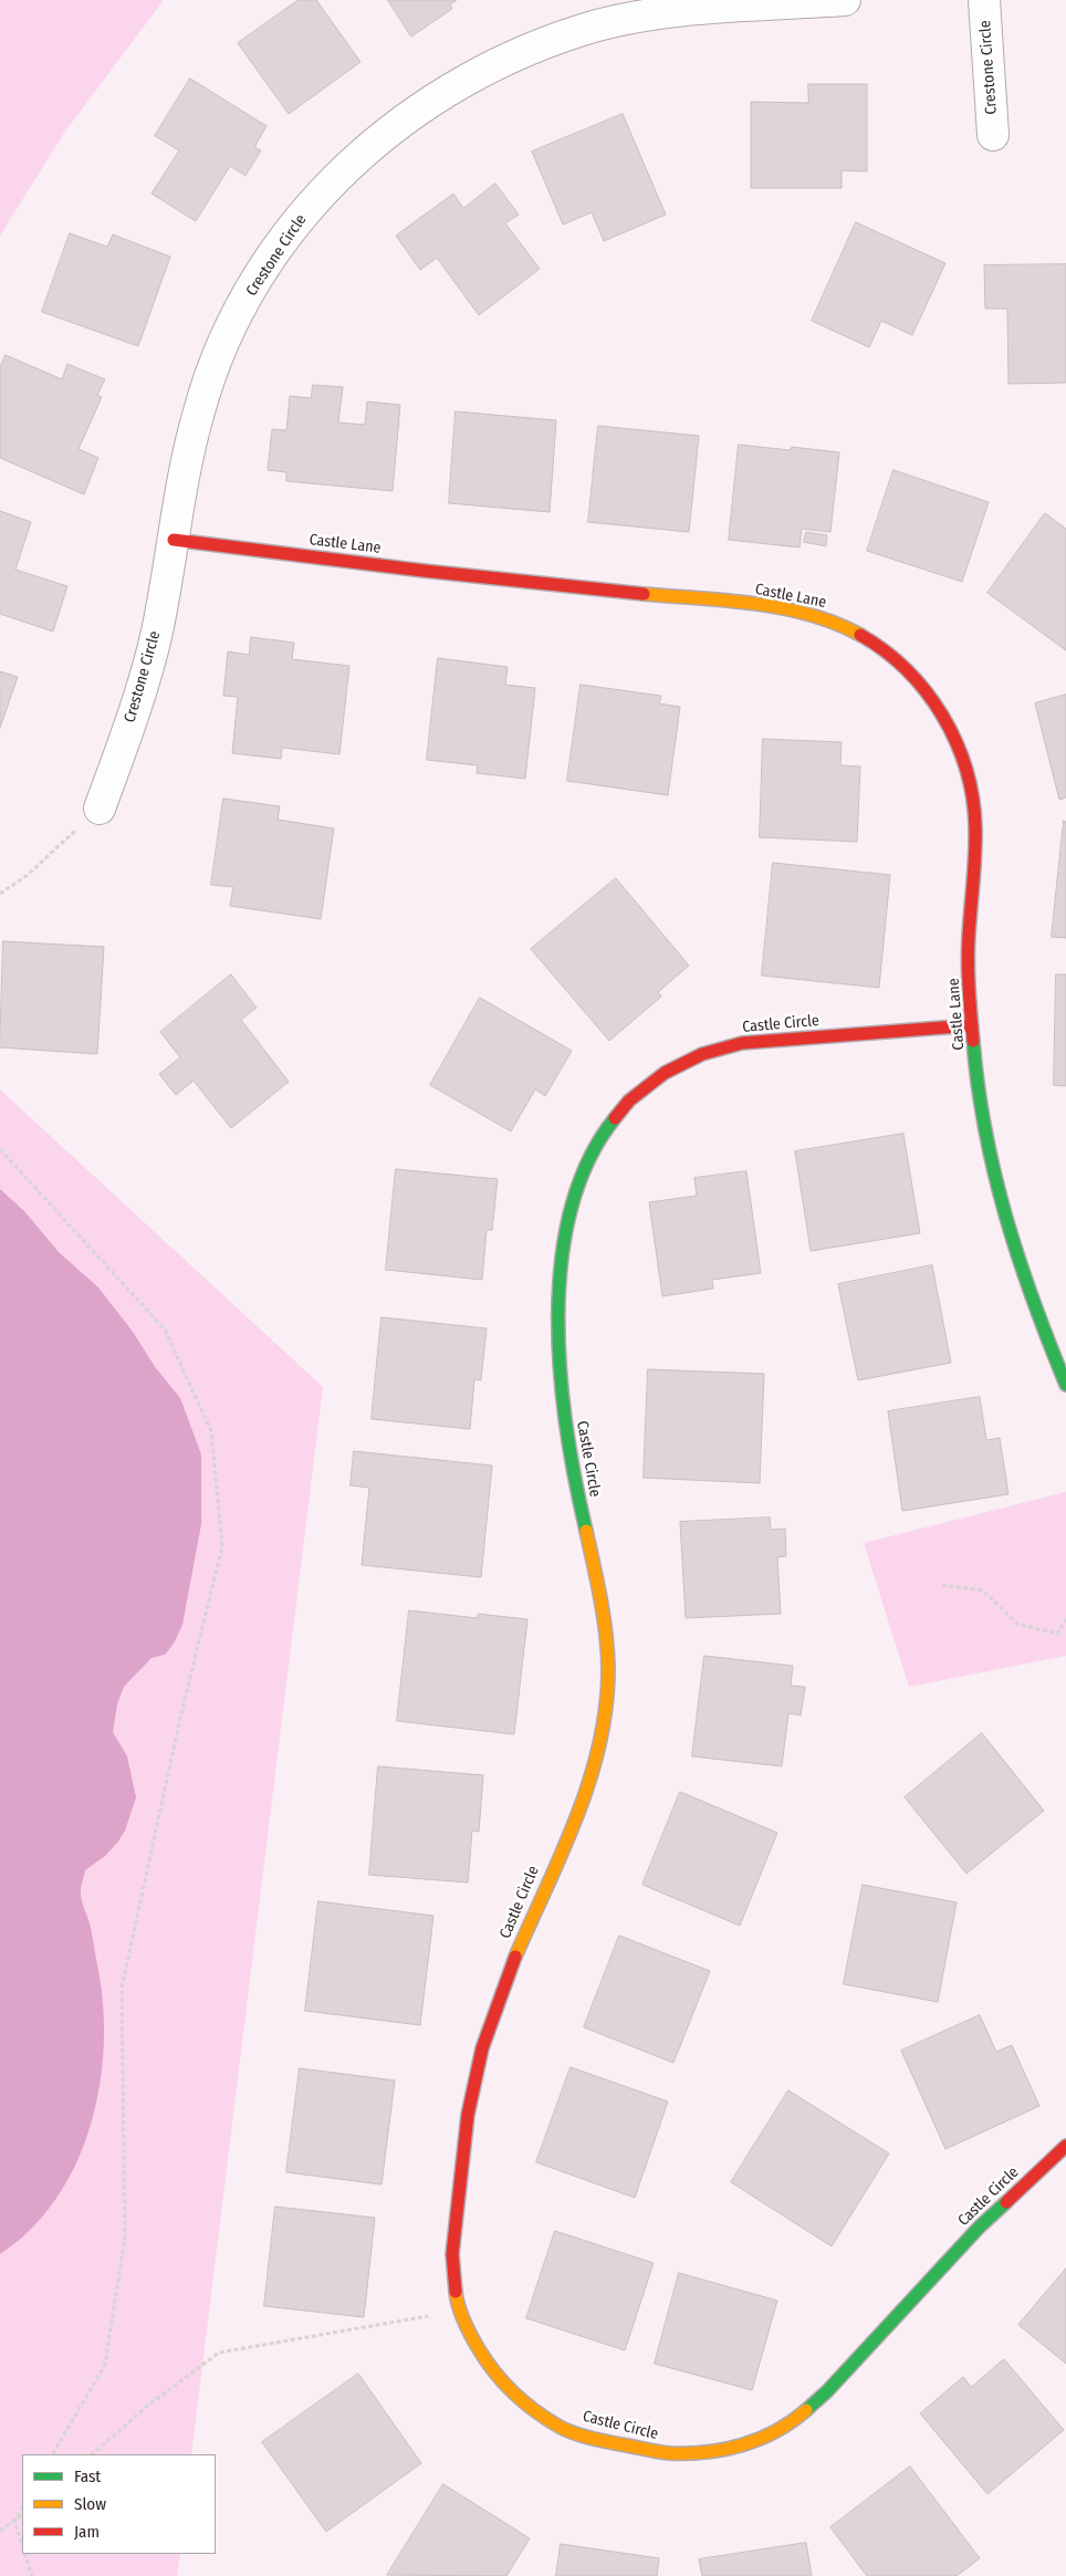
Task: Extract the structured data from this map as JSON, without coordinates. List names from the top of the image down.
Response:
{
  "streets": {
    "street": ["Crestone Circle", "Castle Lane", "Castle Circle"]
  },
  "crossings": [
    ["Crestone Circle", "Castle Lane"],
    ["Castle Lane", "Castle Circle"]
  ],
  "legend": ["Fast", "Slow", "Jam"]
}
